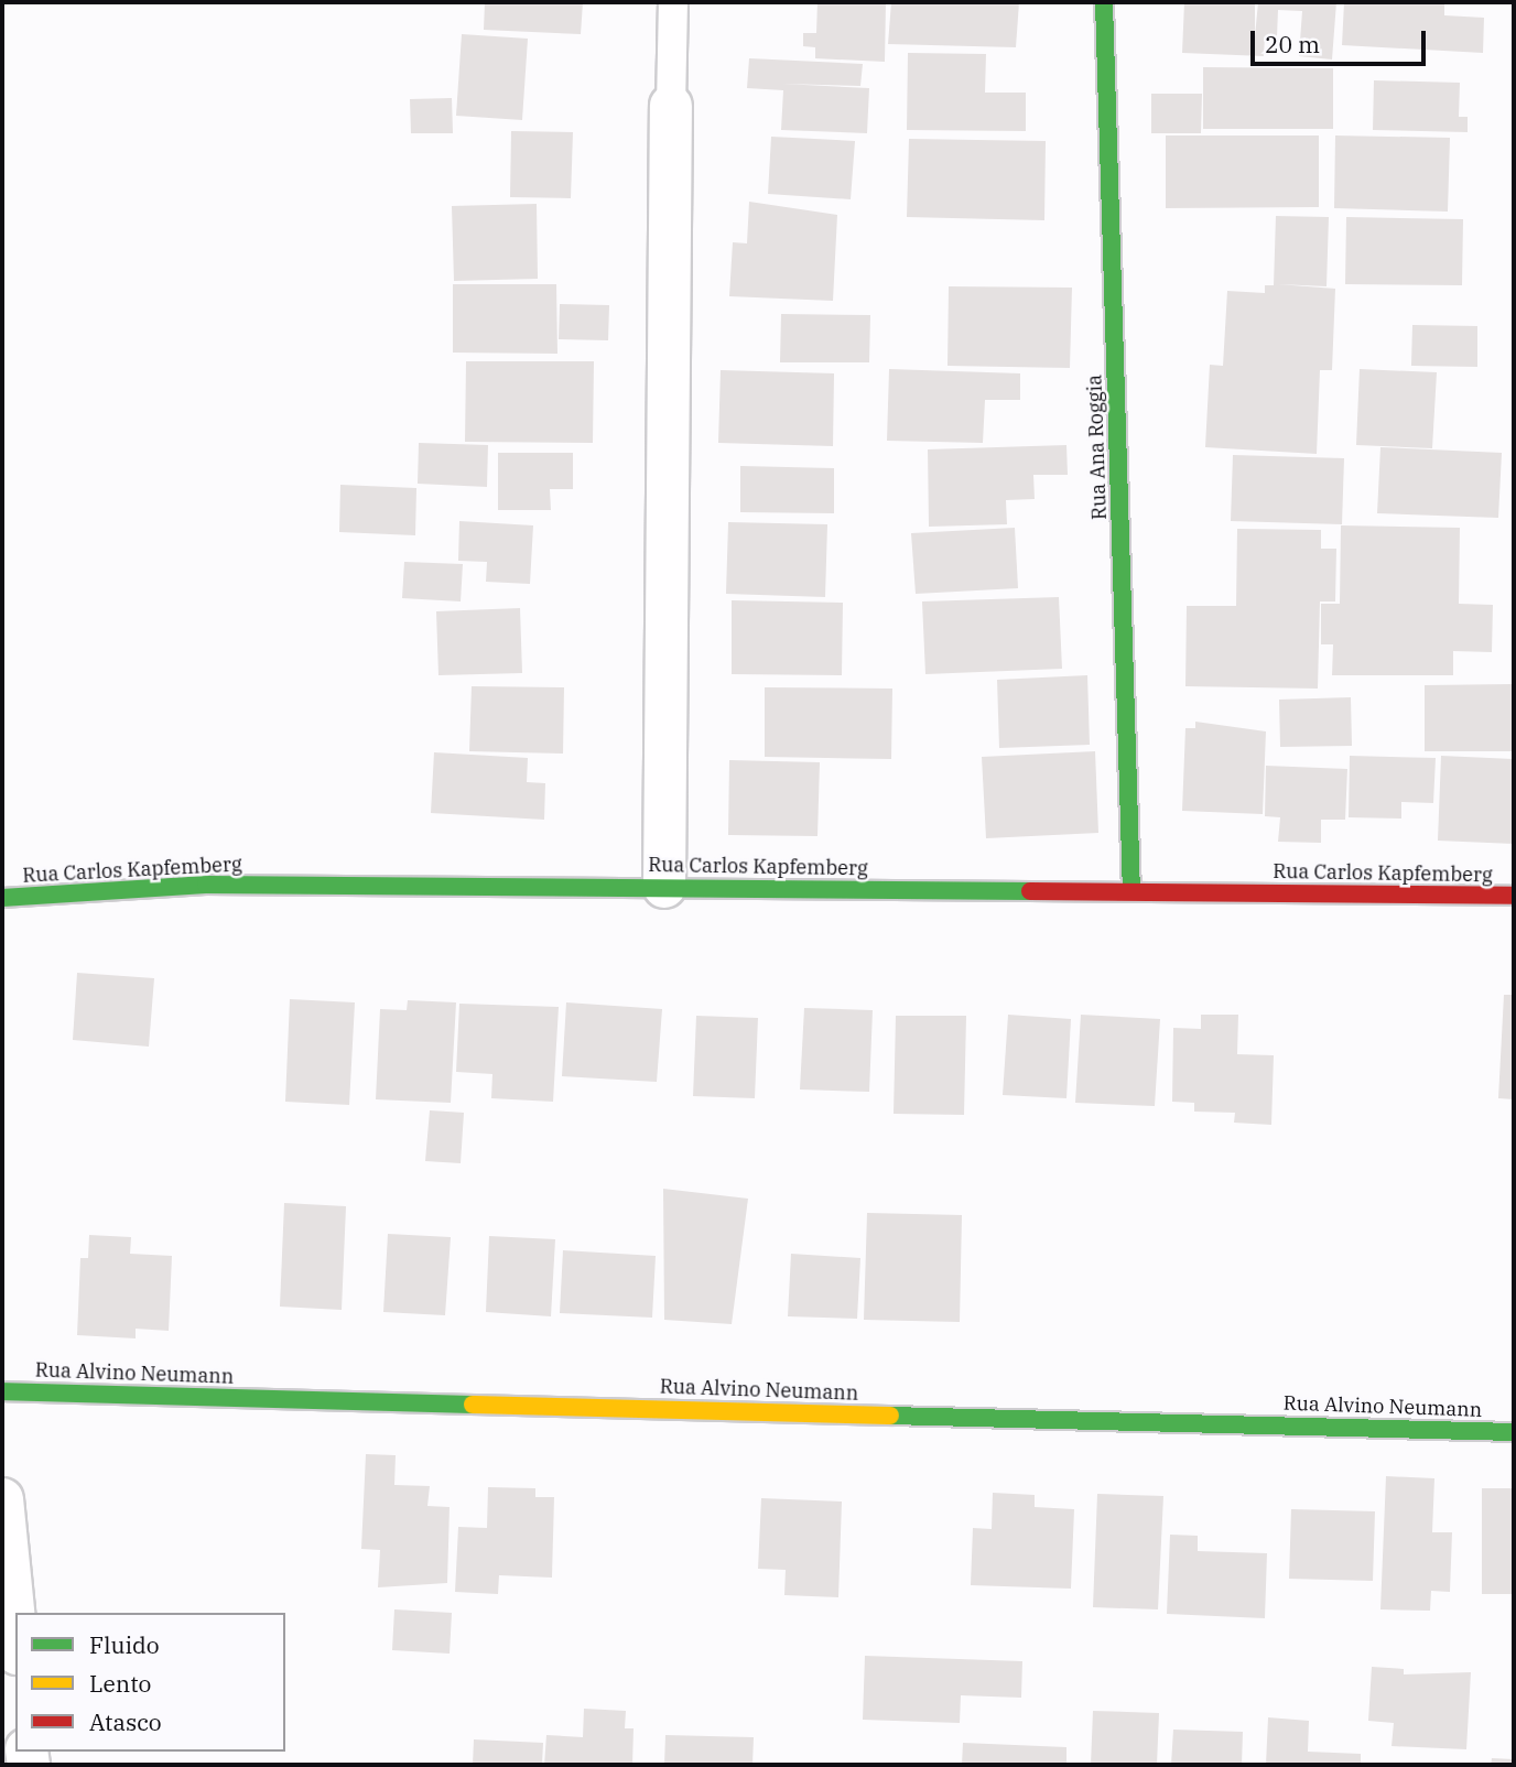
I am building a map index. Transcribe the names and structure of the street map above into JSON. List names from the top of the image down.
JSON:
{
  "streets": {
    "street": ["Rua Ana Roggia", "Rua Carlos Kapfemberg", "Rua Alvino Neumann"]
  },
  "crossings": [
    ["Rua Ana Roggia", "Rua Carlos Kapfemberg"]
  ],
  "legend": ["Fluido", "Lento", "Atasco"],
  "scale_bar": "20 m"
}
